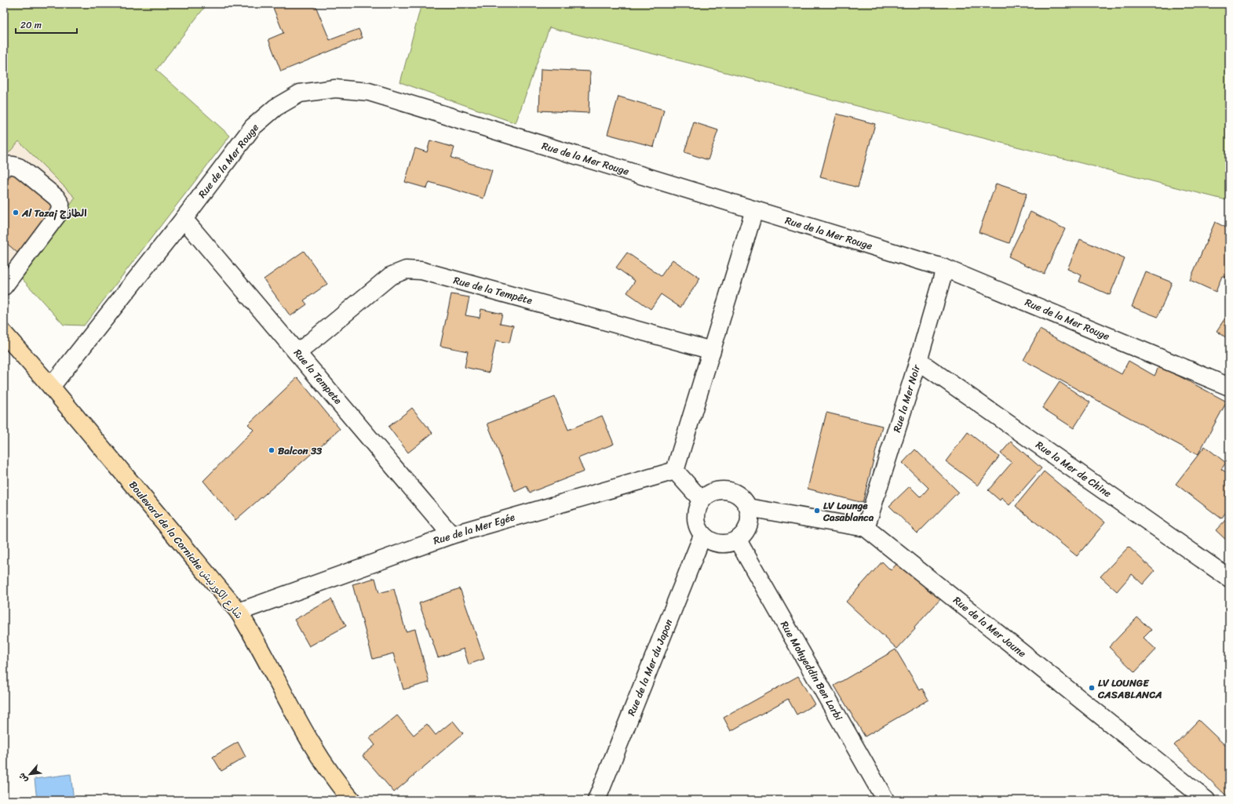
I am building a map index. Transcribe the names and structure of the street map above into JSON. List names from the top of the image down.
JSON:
{
  "streets": {
    "main road": ["Boulevard de la Corniche شارع الكورنيش"],
    "street": [
      "Rue de la Mer Rouge",
      "Rue de la Tempête",
      "Rue la Tempete",
      "Rue la Mer Noir",
      "Rue la Mer de Chine",
      "Rue de la Mer Egée",
      "Rue de la Mer Jaune",
      "Rue de la Mer du Japon",
      "Rue Mohyeddin Ben Larbi"
    ]
  },
  "crossings": [
    ["Rue de la Mer Rouge", "Rue la Tempete"],
    ["Rue de la Mer Rouge", "Rue la Mer Noir"],
    ["Rue de la Mer Rouge", "Boulevard de la Corniche شارع الكورنيش"],
    ["Rue de la Tempête", "Rue la Tempete"],
    ["Rue la Tempete", "Rue de la Mer Egée"],
    ["Rue la Mer Noir", "Rue la Mer de Chine"],
    ["Rue la Mer Noir", "Rue de la Mer Jaune"],
    ["Rue de la Mer Egée", "Boulevard de la Corniche شارع الكورنيش"],
    ["Rue de la Mer Jaune", "Rue de la Mer du Japon"],
    ["Rue de la Mer Jaune", "Rue Mohyeddin Ben Larbi"],
    ["Rue de la Mer du Japon", "Rue Mohyeddin Ben Larbi"]
  ],
  "places": [
    "Al Tazaj الطازج",
    "Balcon 33",
    "LV Lounge Casablanca",
    "LV LOUNGE CASABLANCA"
  ],
  "scale_bar": "20 m",
  "north": "bottom left"
}
